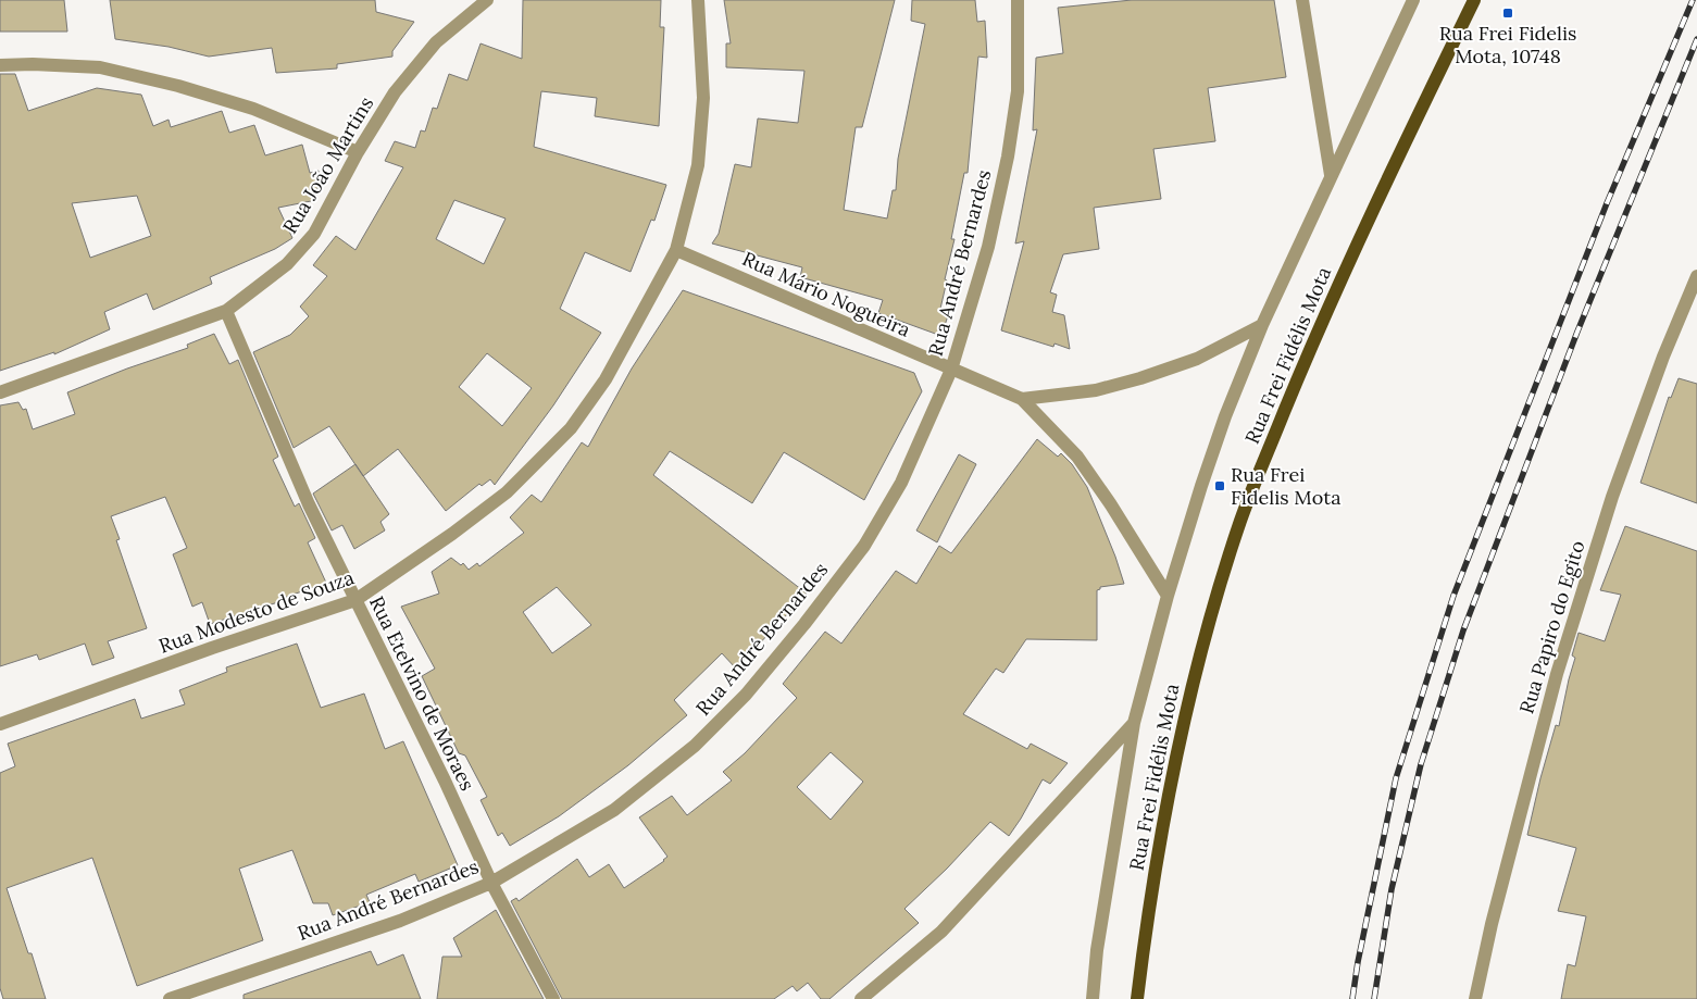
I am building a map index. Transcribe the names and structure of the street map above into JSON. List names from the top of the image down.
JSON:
{
  "streets": {
    "main road": ["Rua Frei Fidélis Mota"],
    "street": [
      "Rua João Martins",
      "Rua André Bernardes",
      "Rua Mário Nogueira",
      "Rua Modesto de Souza",
      "Rua Papiro do Egito",
      "Rua Etelvino de Moraes"
    ]
  },
  "crossings": [
    ["Rua João Martins", "Rua Etelvino de Moraes"],
    ["Rua André Bernardes", "Rua Mário Nogueira"],
    ["Rua André Bernardes", "Rua Etelvino de Moraes"],
    ["Rua Mário Nogueira", "Rua Frei Fidélis Mota"],
    ["Rua Mário Nogueira", "Rua Modesto de Souza"],
    ["Rua Modesto de Souza", "Rua Etelvino de Moraes"]
  ],
  "places": {
    "transit": ["Rua Frei Fidelis Mota, 10748", "Rua Frei Fidelis Mota"]
  }
}
